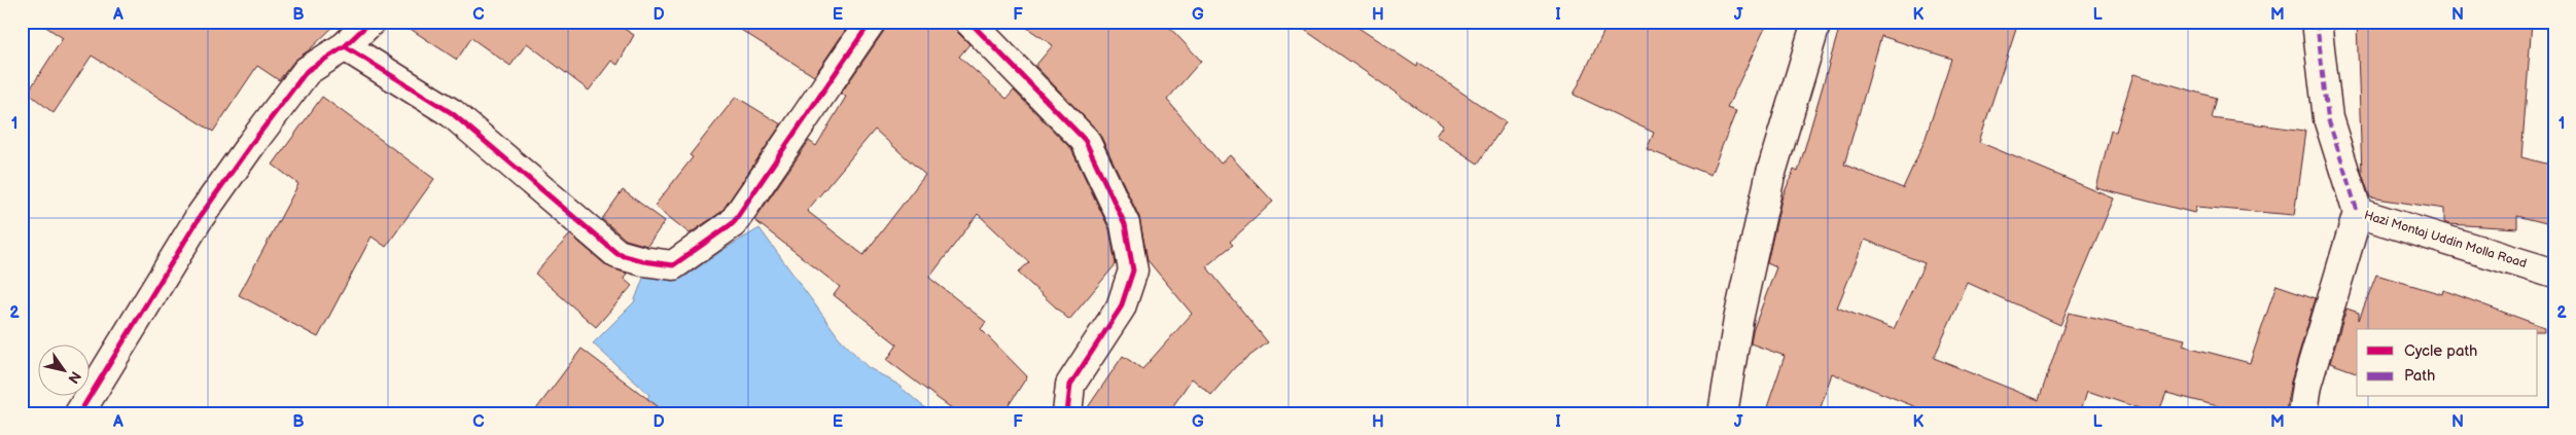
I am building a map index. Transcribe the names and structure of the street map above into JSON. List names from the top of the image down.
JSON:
{
  "streets": {
    "street": ["Hazi Montaj Uddin Molla Road"]
  },
  "legend": ["Cycle path", "Path"],
  "north": "bottom right",
  "grid": {
    "columns": [
      "A",
      "B",
      "C",
      "D",
      "E",
      "F",
      "G",
      "H",
      "I",
      "J",
      "K",
      "L",
      "M",
      "N"
    ],
    "rows": ["1", "2"]
  }
}
